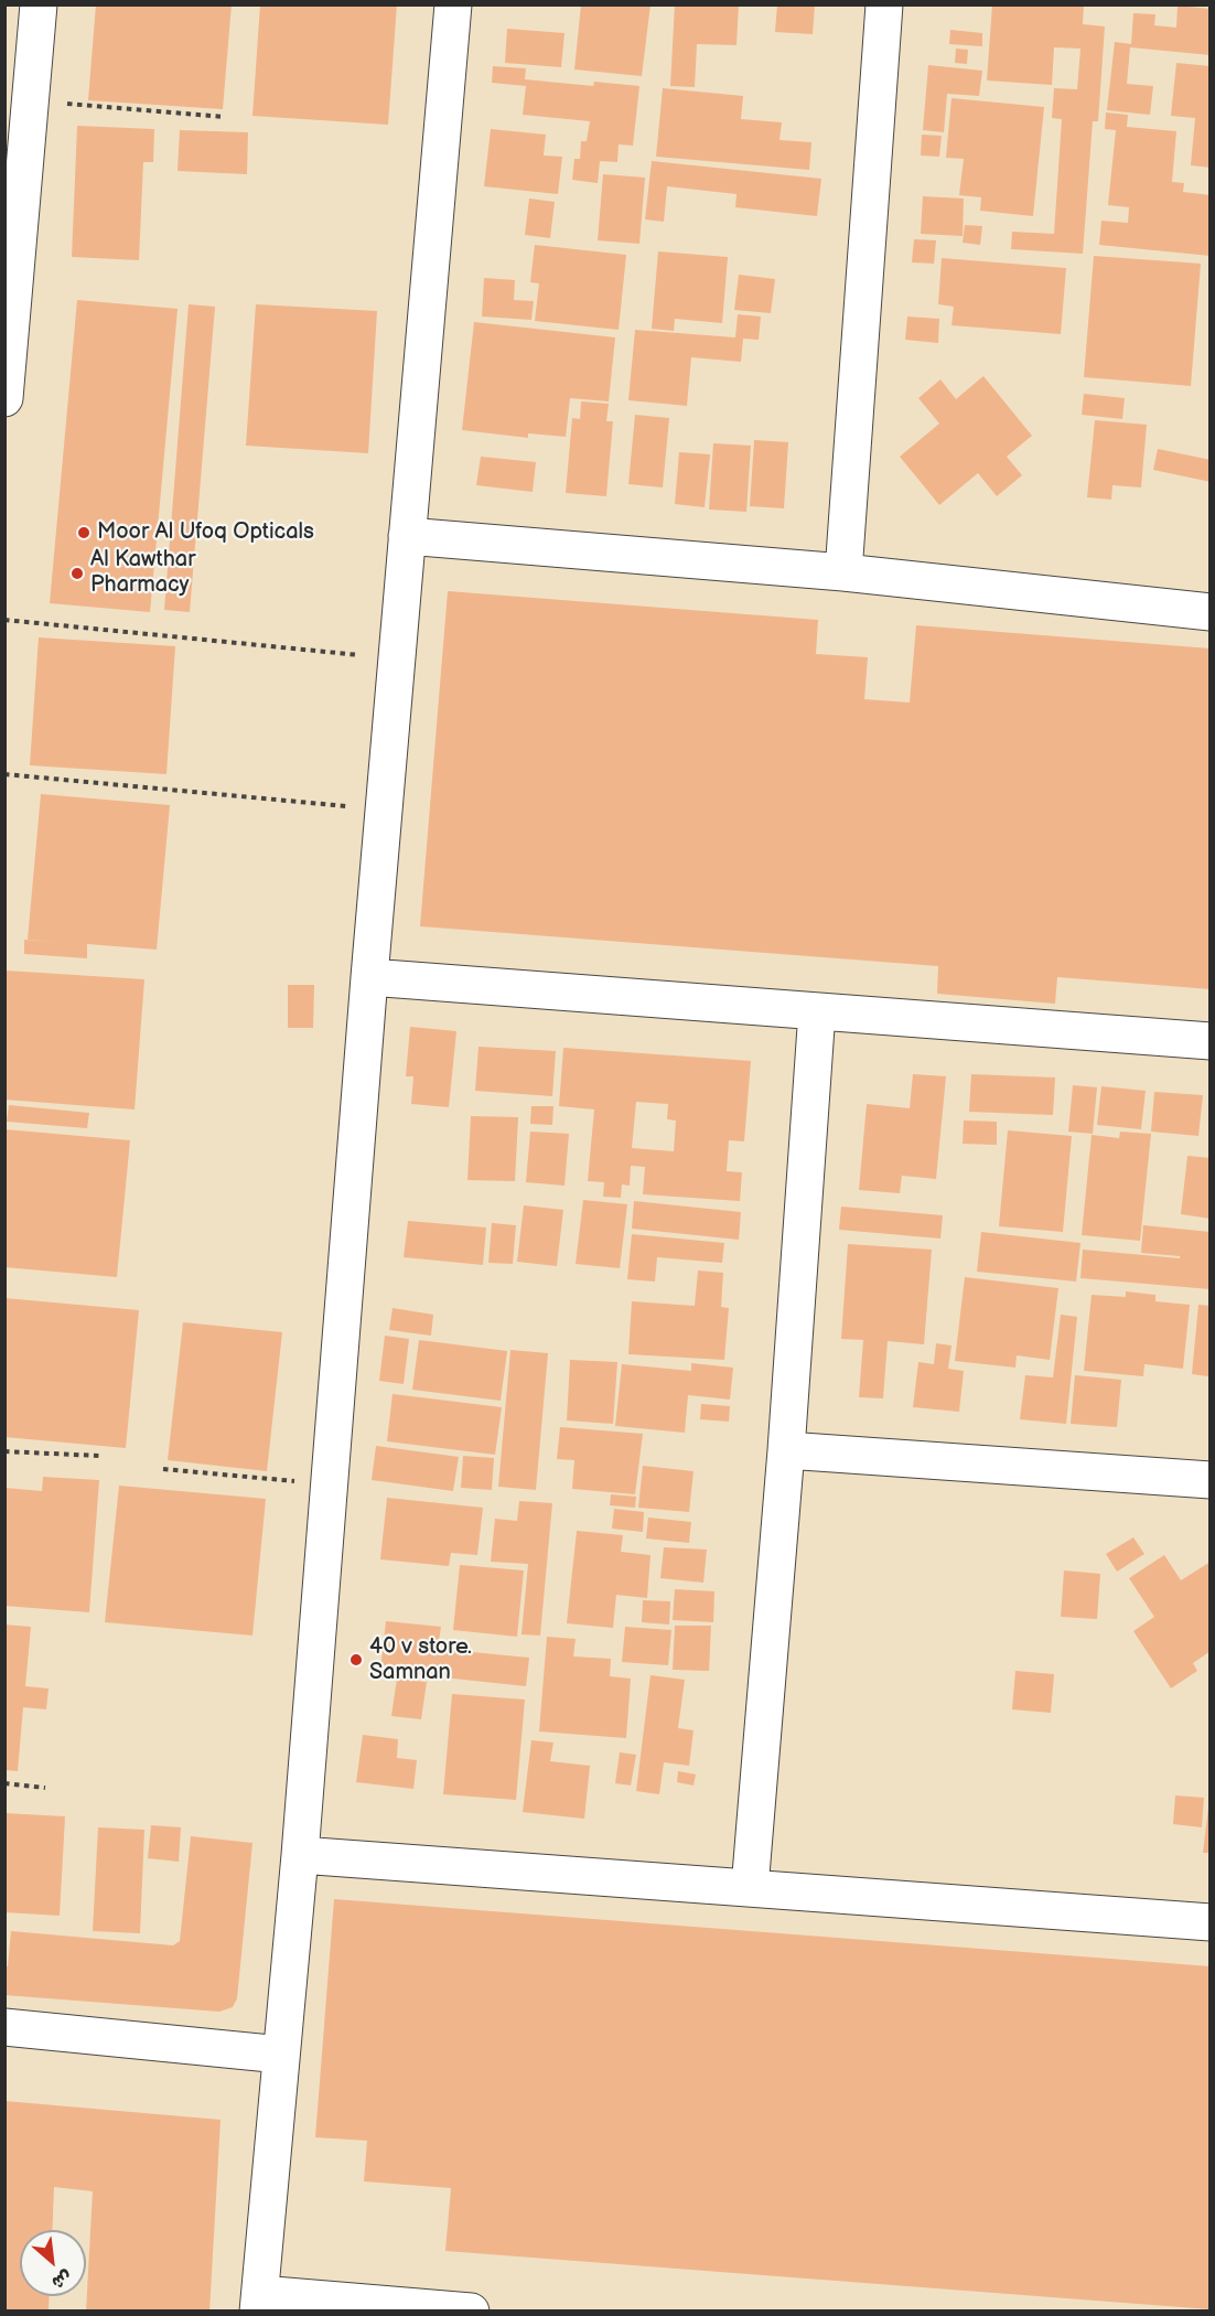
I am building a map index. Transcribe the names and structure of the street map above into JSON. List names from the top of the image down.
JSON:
{
  "places": ["Moor Al Ufoq Opticals", "Al Kawthar Pharmacy", "40 v store. Samnan"],
  "north": "bottom right"
}
